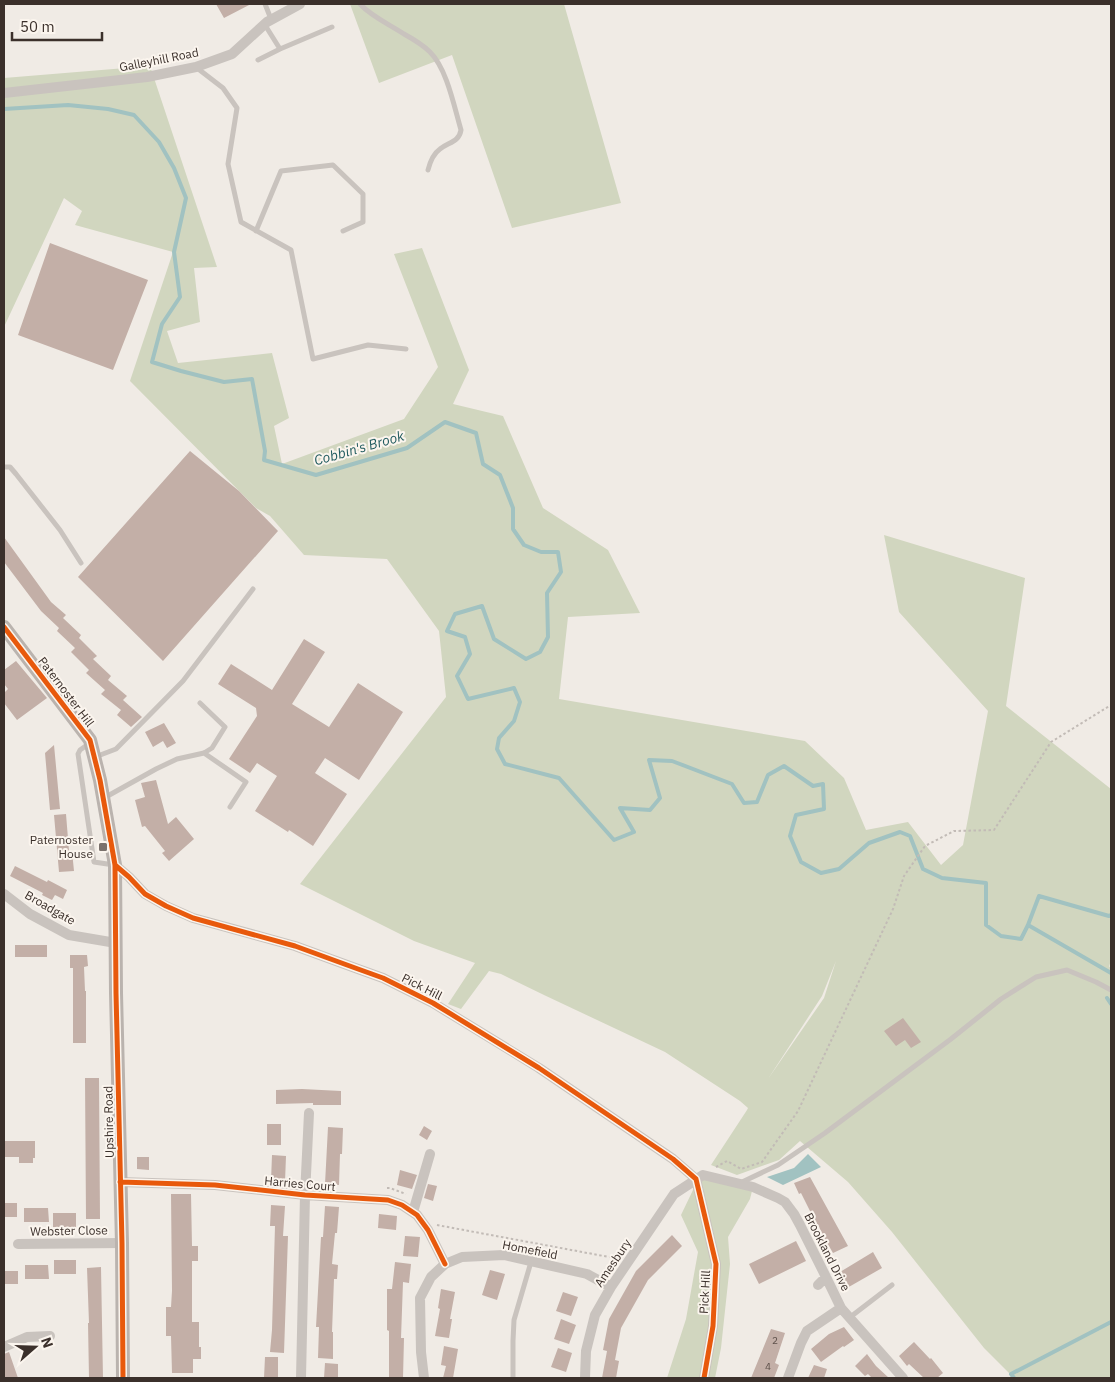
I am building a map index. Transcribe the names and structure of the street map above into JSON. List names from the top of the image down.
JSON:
{
  "streets": {
    "street": [
      "Galleyhill Road",
      "Paternoster Hill",
      "Broadgate",
      "Pick Hill",
      "Upshire Road",
      "Harries Court",
      "Webster Close",
      "Homefield",
      "Brookland Drive",
      "Amesbury"
    ]
  },
  "crossings": [
    ["Paternoster Hill", "Pick Hill"],
    ["Paternoster Hill", "Upshire Road"],
    ["Broadgate", "Upshire Road"],
    ["Pick Hill", "Upshire Road"],
    ["Pick Hill", "Brookland Drive"],
    ["Pick Hill", "Amesbury"],
    ["Upshire Road", "Harries Court"],
    ["Upshire Road", "Webster Close"],
    ["Harries Court", "Homefield"],
    ["Homefield", "Amesbury"],
    ["Brookland Drive", "Amesbury"]
  ],
  "water": ["Cobbin's Brook"],
  "places": {
    "transit": ["Paternoster House"]
  },
  "house_numbers": ["2", "4"],
  "scale_bar": "50 m",
  "north": "right"
}
